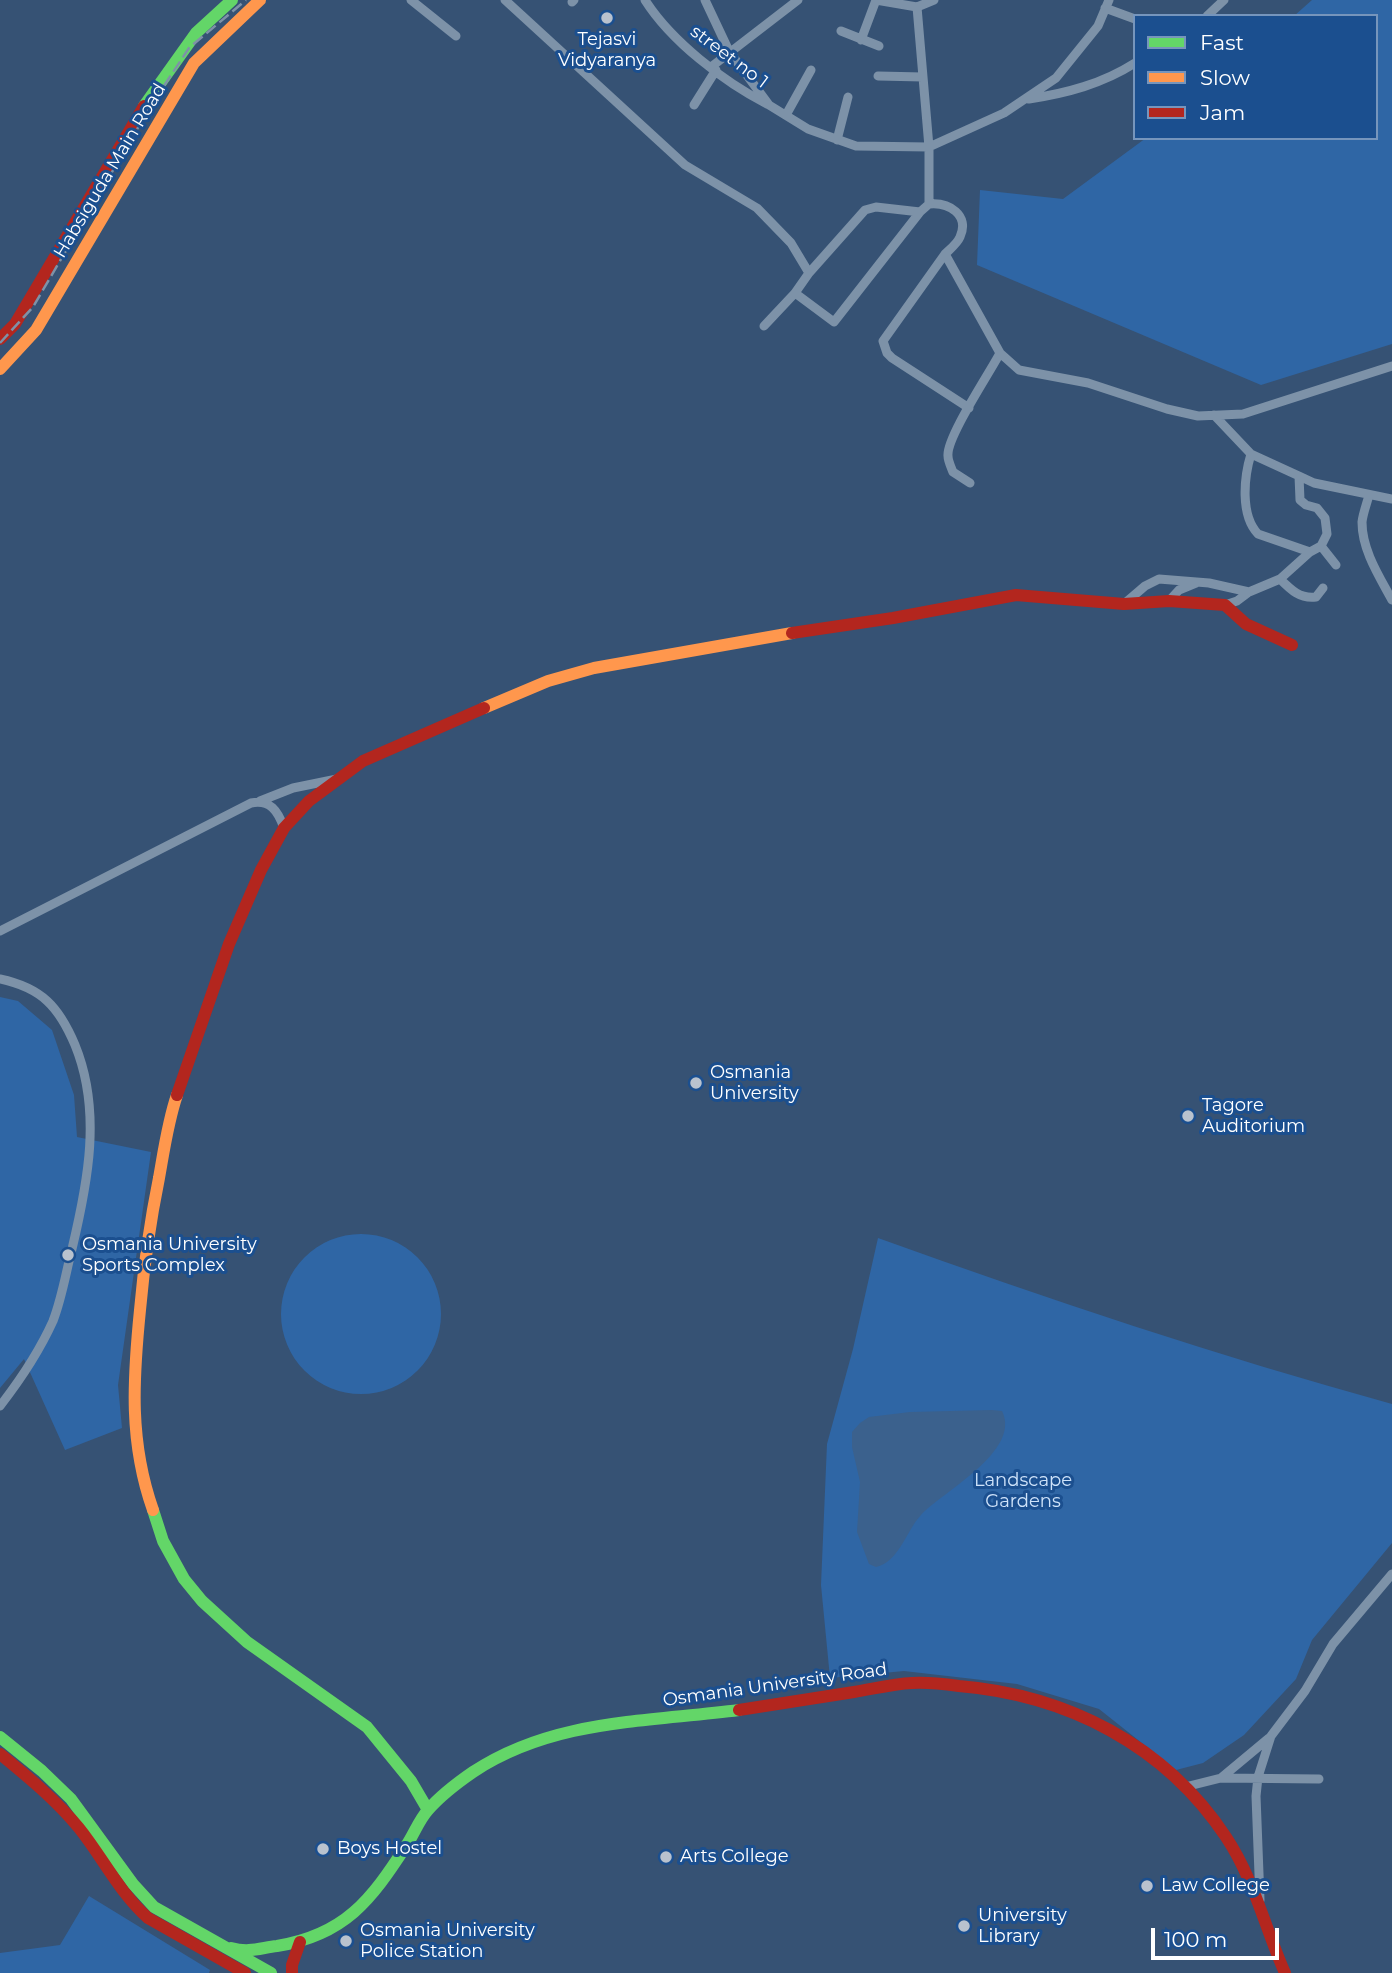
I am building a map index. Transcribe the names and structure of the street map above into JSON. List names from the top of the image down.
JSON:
{
  "streets": {
    "main road": ["Habsiguda Main Road", "Osmania University Road"],
    "street": ["street no 1"]
  },
  "parks": ["Landscape Gardens"],
  "places": [
    "Tejasvi Vidyaranya",
    "Osmania University",
    "Tagore Auditorium",
    "Osmania University Sports Complex",
    "Boys Hostel",
    "Arts College",
    "Law College",
    "University Library",
    "Osmania University Police Station"
  ],
  "legend": ["Fast", "Slow", "Jam"],
  "scale_bar": "100 m"
}
